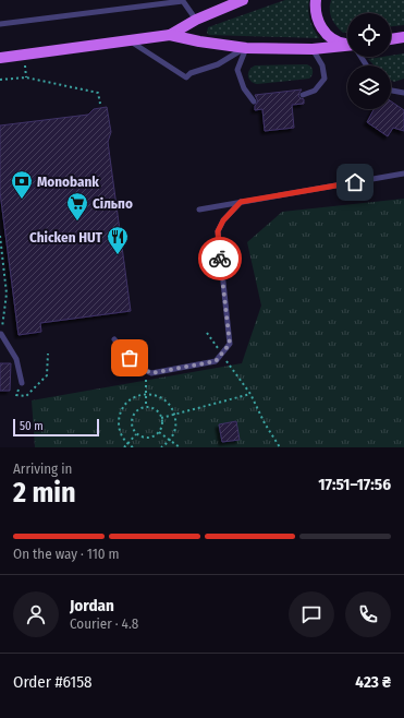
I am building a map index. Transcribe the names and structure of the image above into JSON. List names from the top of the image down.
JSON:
{
  "places": {
    "bank": ["Monobank"],
    "supermarket": ["Сільпо"],
    "restaurant": ["Chicken HUT"]
  },
  "scale_bar": "50 m",
  "page": {
    "scale": "50 m",
    "heading": ["2 min", "Arriving in", "17:51–17:56"],
    "panel": [
      "Jordan",
      "Courier · 4.8",
      "Order #6158",
      "423 ₴"
    ],
    "bar": "On the way · 110 m"
  }
}
